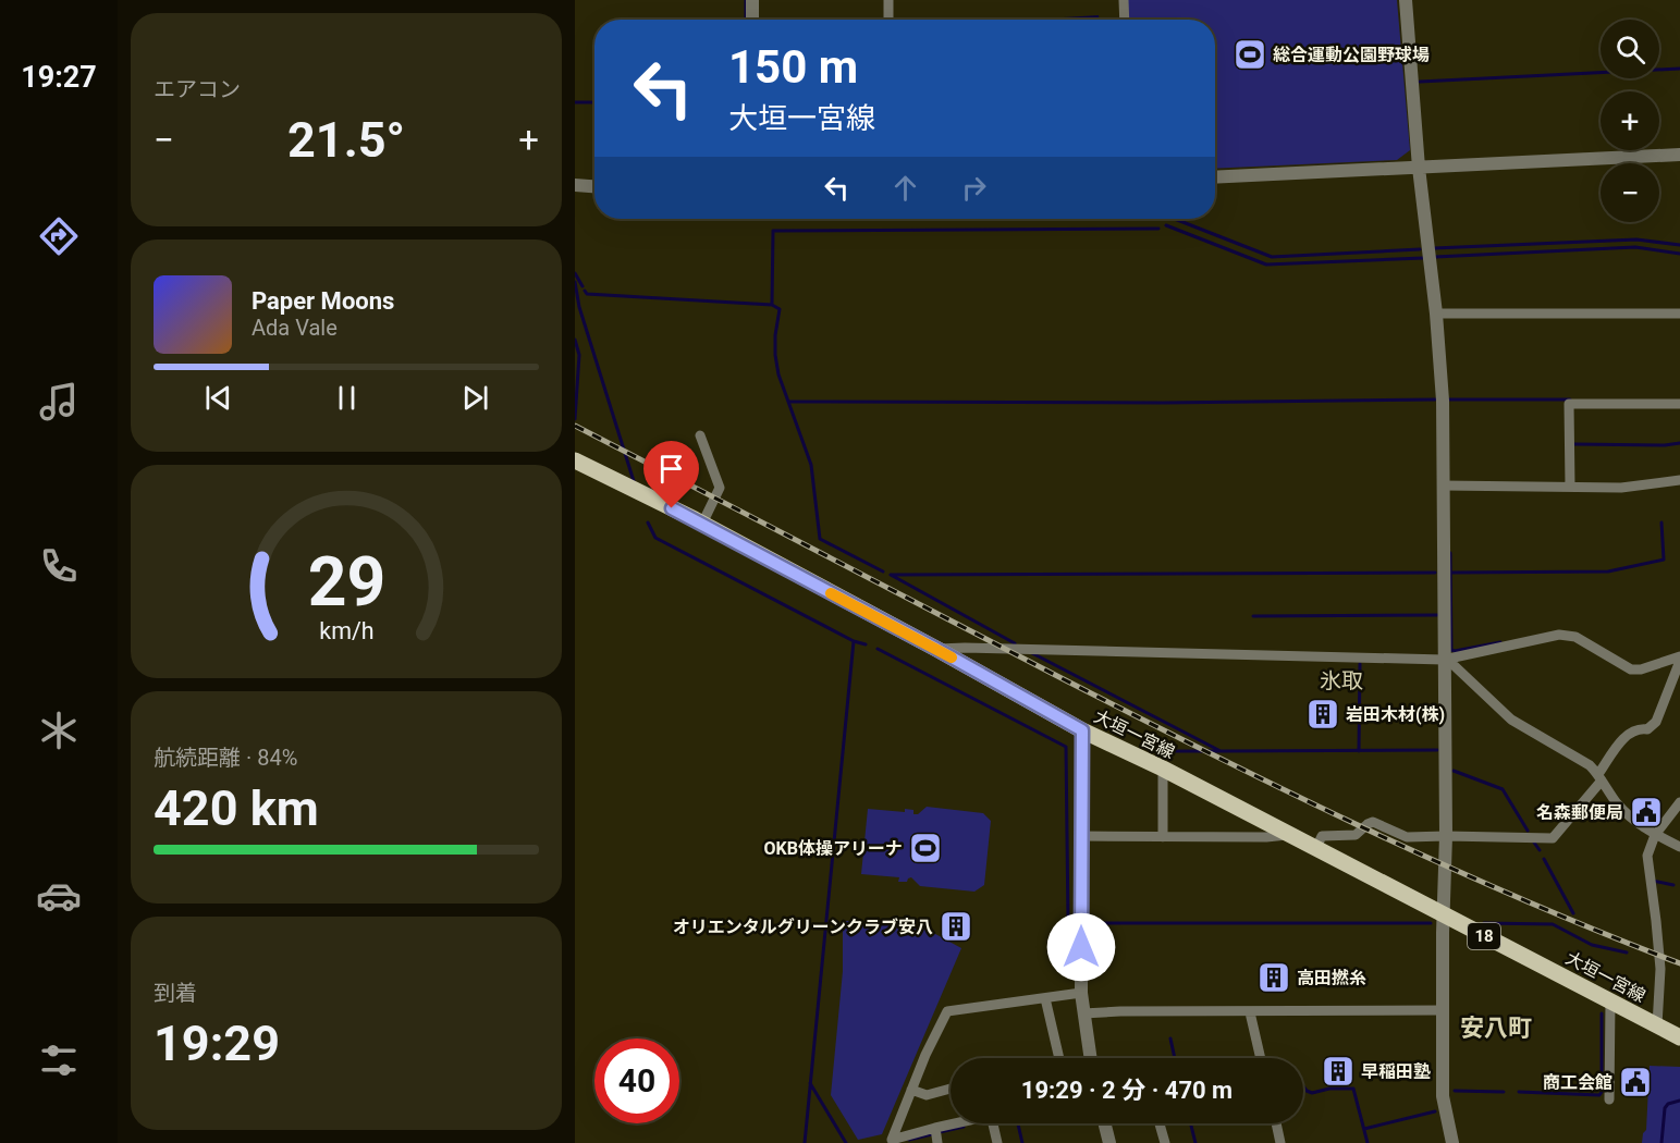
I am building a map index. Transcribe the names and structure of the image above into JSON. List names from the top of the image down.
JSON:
{
  "streets": {
    "main road": ["大垣一宮線", "18"]
  },
  "districts": ["氷取", "安八町"],
  "places": {
    "sports": ["総合運動公園野球場", "OKB体操アリーナ"],
    "building": [
      "岩田木材(株)",
      "オリエンタルグリーンクラブ安八",
      "高田撚糸",
      "早稲田塾"
    ],
    "public building": ["名森郵便局", "商工会館"]
  },
  "page": {
    "tabs": "19:27",
    "tile": [
      "エアコン",
      ["航続距離 · 84%", "420 km"],
      ["到着", "19:29"]
    ],
    "map_buttons": ["+", "−"],
    "turn": ["150 m", "大垣一宮線"],
    "heat": ["−", "21.5°", "+"],
    "song": ["Paper Moons", "Ada Vale"],
    "limit": "40",
    "trip": "19:29 · 2 分 · 470 m",
    "gauge": ["29", "km/h"]
  }
}
